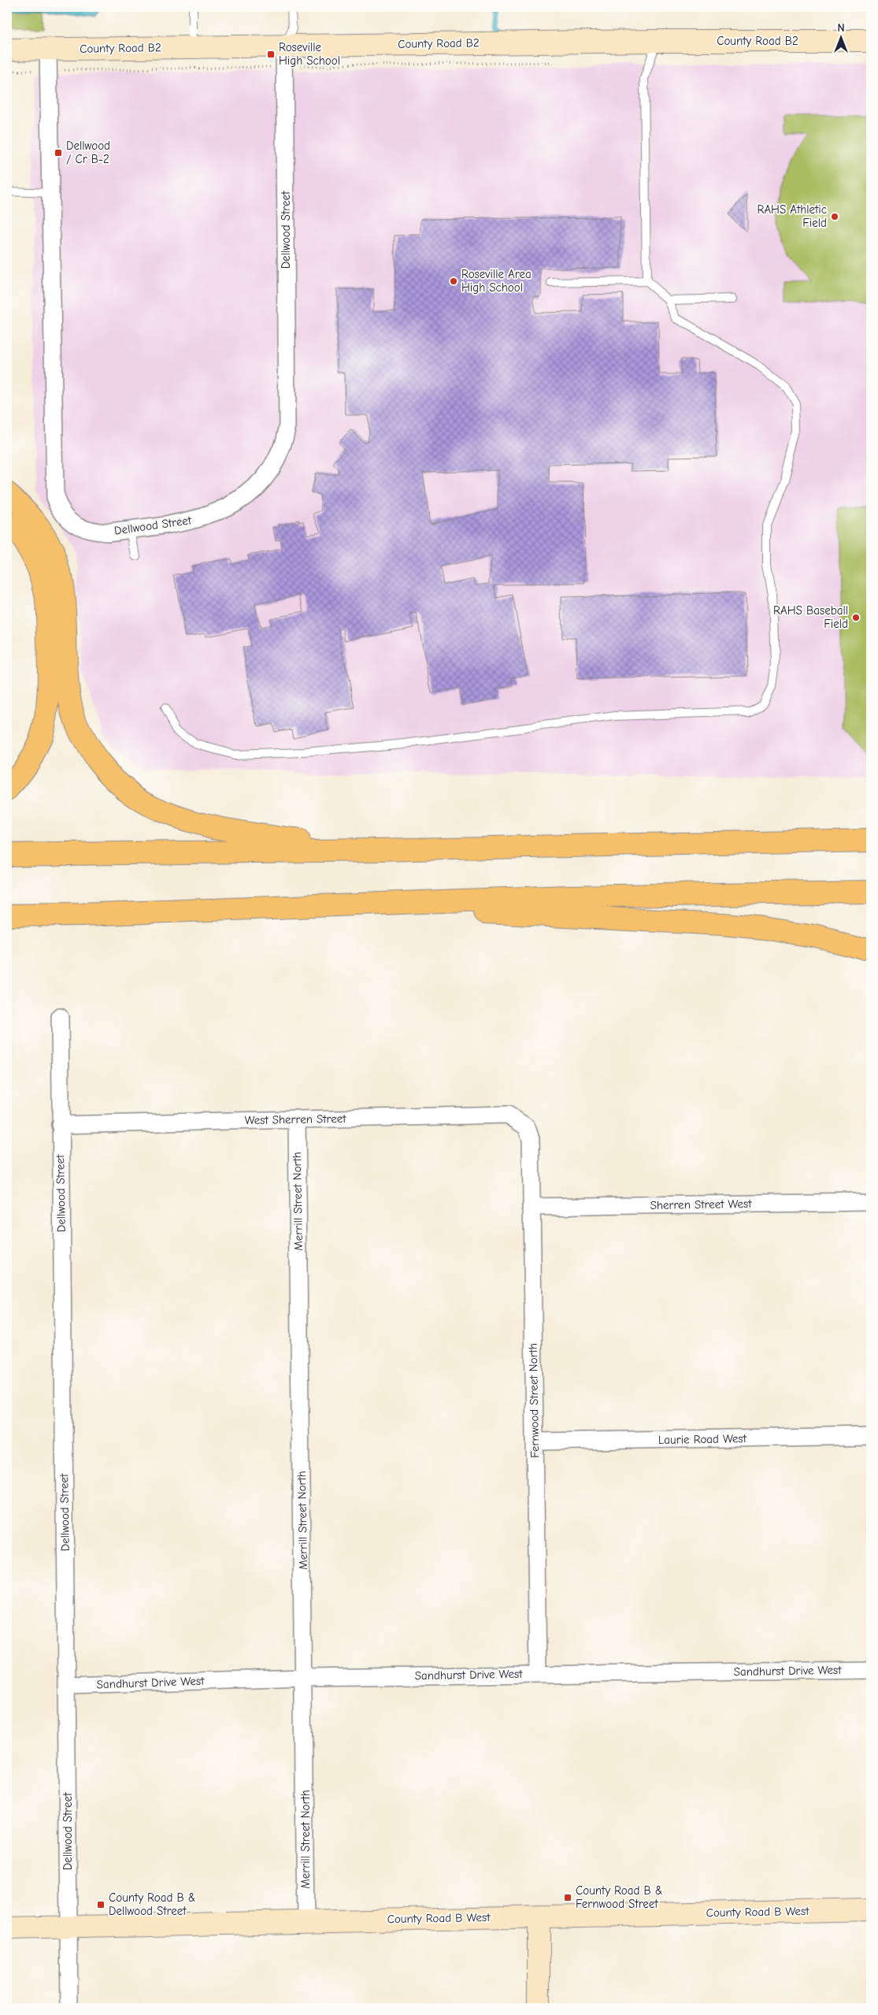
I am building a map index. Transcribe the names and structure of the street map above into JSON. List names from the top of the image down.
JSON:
{
  "streets": {
    "street": [
      "County Road B2",
      "Dellwood Street",
      "West Sherren Street",
      "Merrill Street North",
      "Sherren Street West",
      "Fernwood Street North",
      "Laurie Road West",
      "Sandhurst Drive West",
      "County Road B West"
    ]
  },
  "crossings": [
    ["County Road B2", "Dellwood Street"],
    ["Dellwood Street", "West Sherren Street"],
    ["Dellwood Street", "Sandhurst Drive West"],
    ["Dellwood Street", "County Road B West"],
    ["West Sherren Street", "Merrill Street North"],
    ["West Sherren Street", "Fernwood Street North"],
    ["Merrill Street North", "Sandhurst Drive West"],
    ["Merrill Street North", "County Road B West"],
    ["Sherren Street West", "Fernwood Street North"],
    ["Fernwood Street North", "Laurie Road West"],
    ["Fernwood Street North", "Sandhurst Drive West"]
  ],
  "places": {
    "transit": [
      "Roseville High School",
      "Dellwood / Cr B-2",
      "County Road B & Fernwood Street",
      "County Road B & Dellwood Street"
    ],
    "other": ["RAHS Athletic Field", "Roseville Area High School", "RAHS Baseball Field"]
  },
  "north": "top"
}
